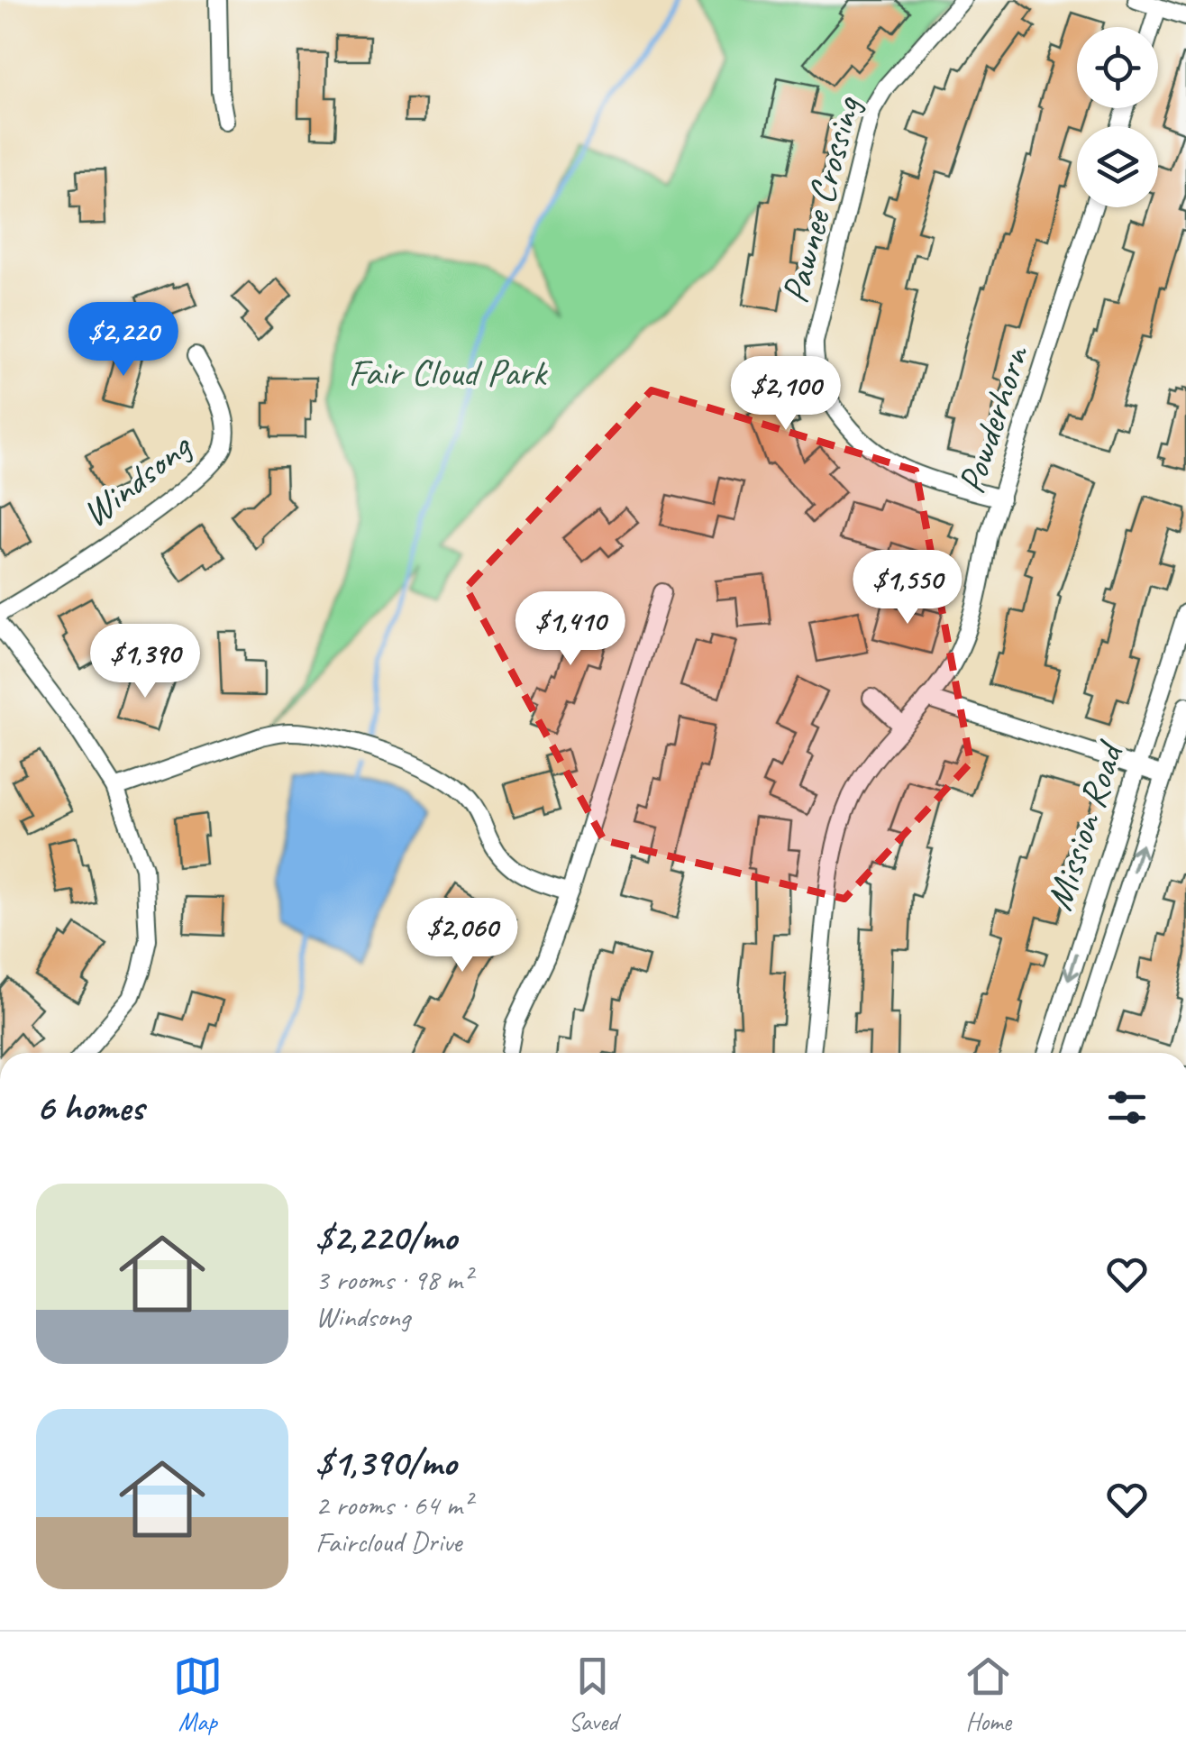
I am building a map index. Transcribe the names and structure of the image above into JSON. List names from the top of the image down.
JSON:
{
  "streets": {
    "street": [
      "Pawnee Crossing",
      "Powderhorn",
      "Windsong",
      "Mission Road"
    ]
  },
  "crossings": [
    ["Pawnee Crossing", "Powderhorn"]
  ],
  "parks": ["Fair Cloud Park"],
  "page": {
    "price": [
      "$2,220",
      "$2,100",
      "$1,550",
      "$1,410",
      "$1,390",
      "$2,060"
    ],
    "heading": "6 homes",
    "list": [
      {
        "name": "$2,220/mo",
        "note": "3 rooms · 98 m² · Windsong"
      },
      {
        "name": "$1,390/mo",
        "note": "2 rooms · 64 m² · Faircloud Drive"
      }
    ],
    "tabs": ["Map", "Saved", "Home"]
  }
}
